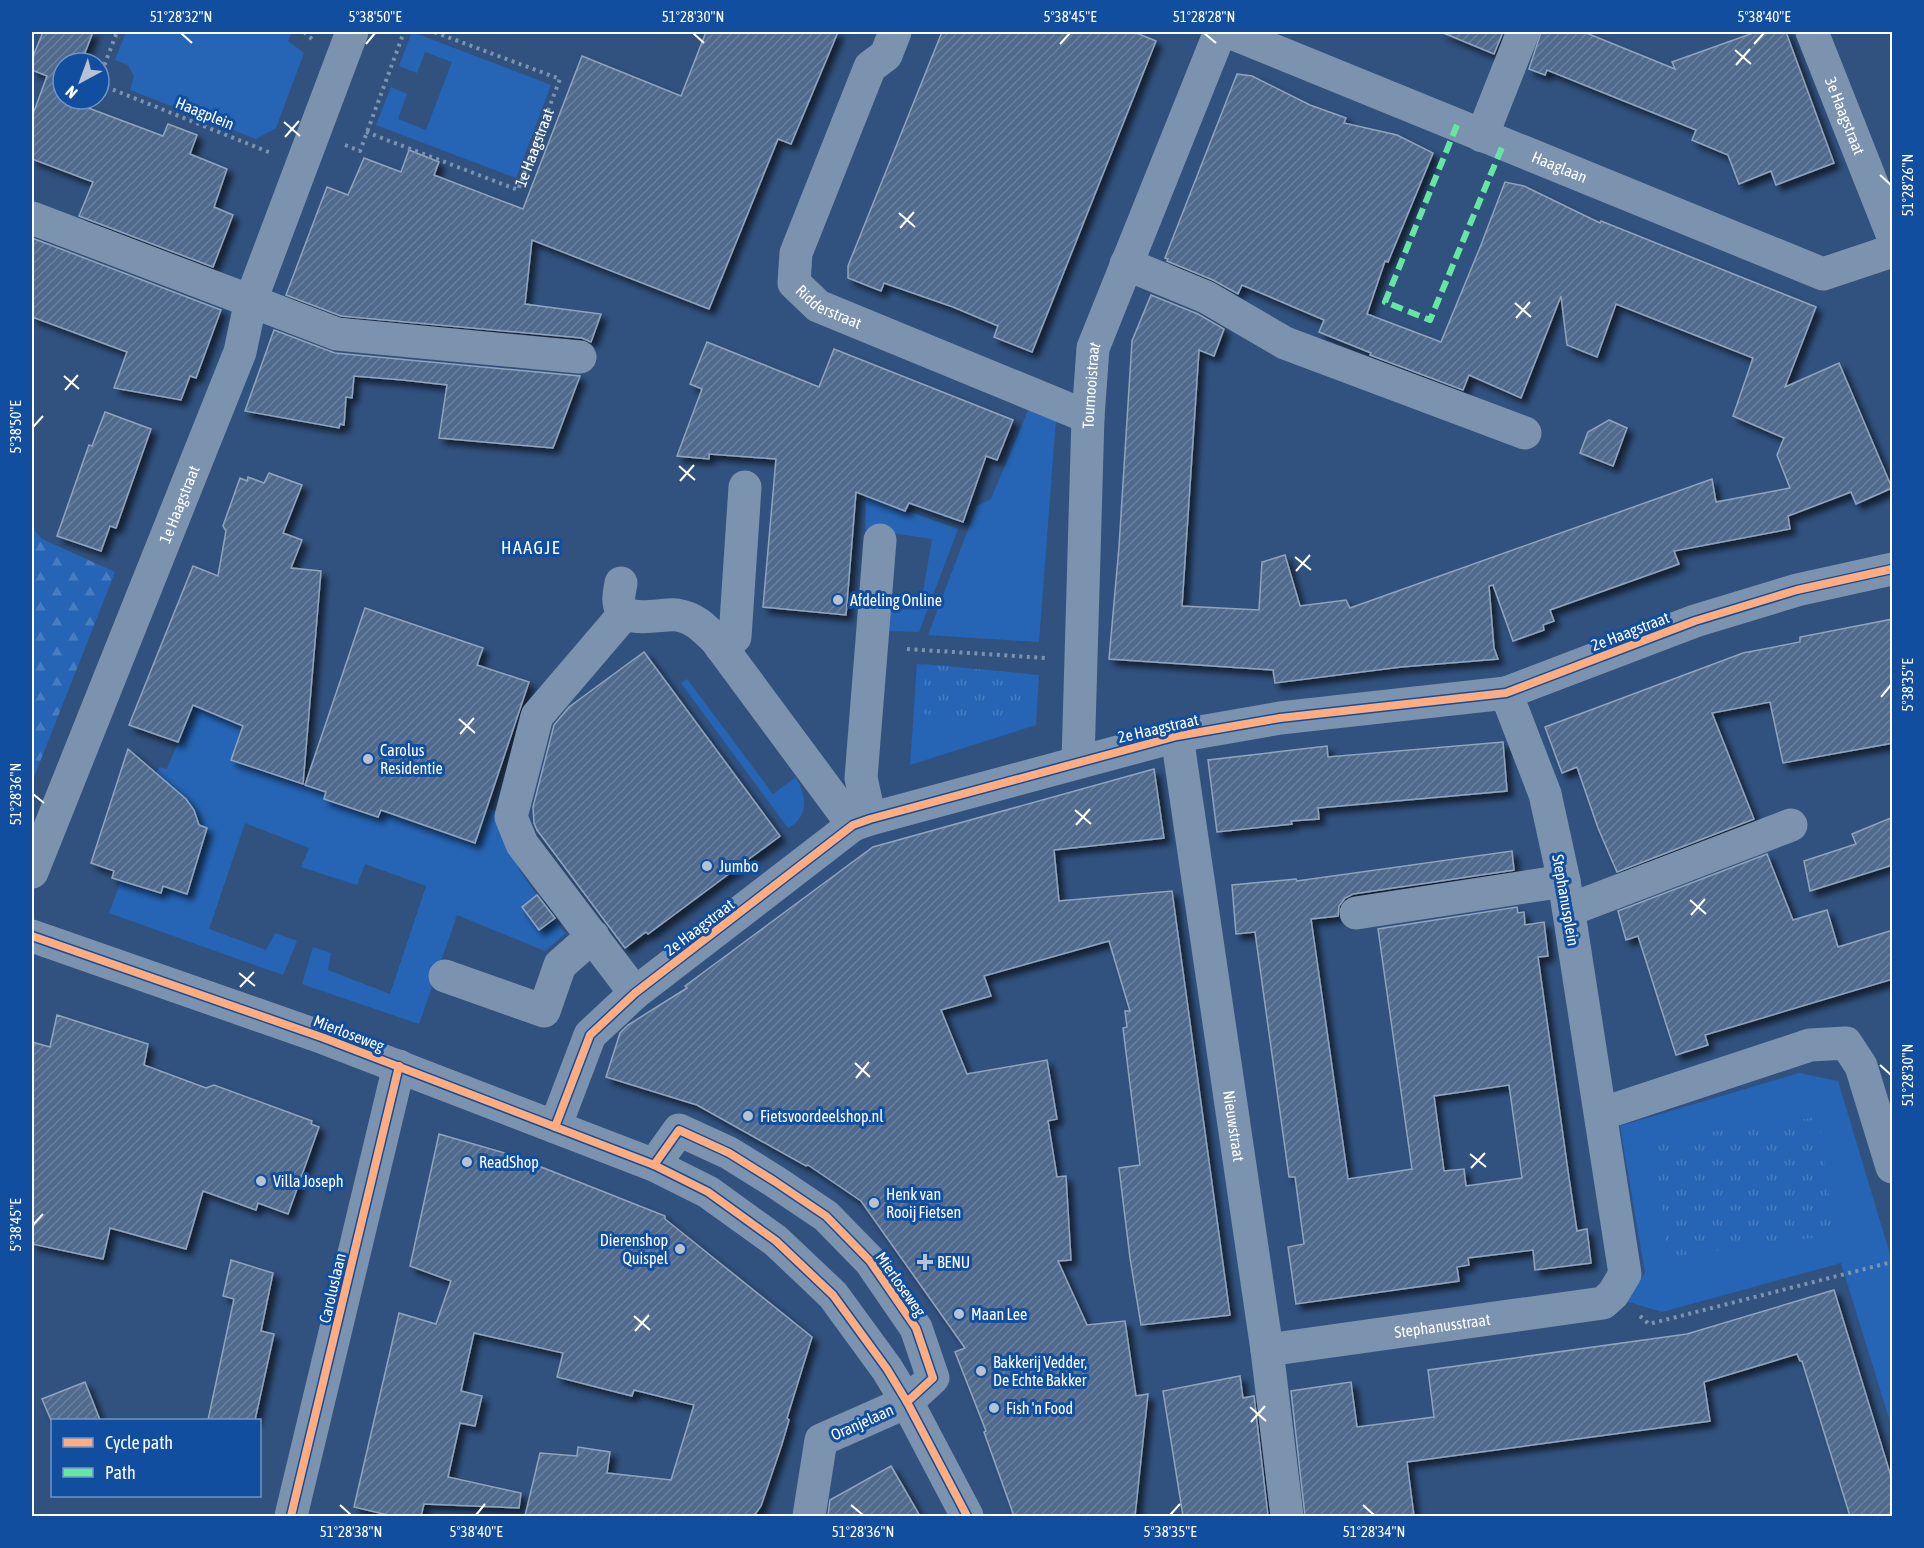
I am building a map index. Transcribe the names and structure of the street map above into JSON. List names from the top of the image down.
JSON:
{
  "streets": {
    "street": [
      "3e Haagstraat",
      "1e Haagstraat",
      "Haaglaan",
      "Ridderstraat",
      "Tournooistraat",
      "2e Haagstraat",
      "Stephanusplein",
      "Mierloseweg",
      "Nieuwstraat",
      "Caroluslaan",
      "Stephanusstraat",
      "Oranjelaan"
    ],
    "path": ["Haagplein"]
  },
  "crossings": [
    ["Haagplein", "1e Haagstraat"],
    ["Ridderstraat", "Tournooistraat"],
    ["Tournooistraat", "2e Haagstraat"],
    ["2e Haagstraat", "Stephanusplein"],
    ["2e Haagstraat", "Mierloseweg"],
    ["2e Haagstraat", "Nieuwstraat"],
    ["Stephanusplein", "Stephanusstraat"],
    ["Mierloseweg", "Caroluslaan"],
    ["Mierloseweg", "Oranjelaan"],
    ["Nieuwstraat", "Stephanusstraat"]
  ],
  "districts": ["HAAGJE"],
  "places": {
    "other": [
      "Afdeling Online",
      "Carolus Residentie",
      "Jumbo",
      "Fietsvoordeelshop.nl",
      "ReadShop",
      "Villa Joseph",
      "Henk van Rooij Fietsen",
      "Dierenshop Quispel",
      "Maan Lee",
      "Bakkerij Vedder, De Echte Bakker",
      "Fish 'n Food"
    ],
    "health": ["BENU"]
  },
  "legend": ["Cycle path", "Path"],
  "north": "bottom left",
  "coordinates": [
    "51°28'32\"N",
    "5°38'50\"E",
    "51°28'30\"N",
    "5°38'45\"E",
    "51°28'28\"N",
    "5°38'40\"E",
    "51°28'26\"N",
    "5°38'35\"E",
    "51°28'36\"N",
    "51°28'38\"N",
    "51°28'34\"N"
  ]
}
